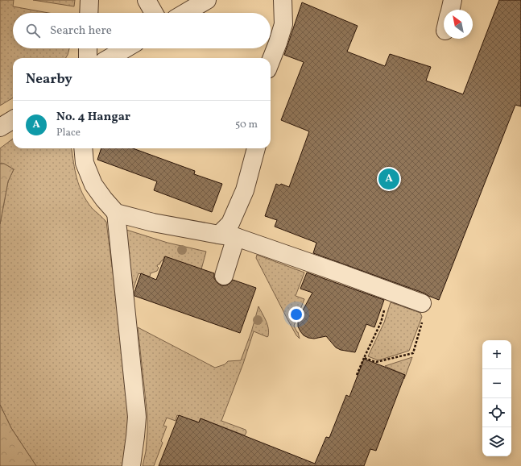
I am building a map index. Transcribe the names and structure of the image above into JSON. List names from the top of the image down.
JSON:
{
  "north": "top left",
  "page": {
    "search": "Search here",
    "heading": "Nearby",
    "list": [
      {
        "mark": "A",
        "name": "No. 4 Hangar",
        "note": "Place",
        "value": "50 m"
      }
    ],
    "pins": "A",
    "map_buttons": ["+", "−"]
  }
}
